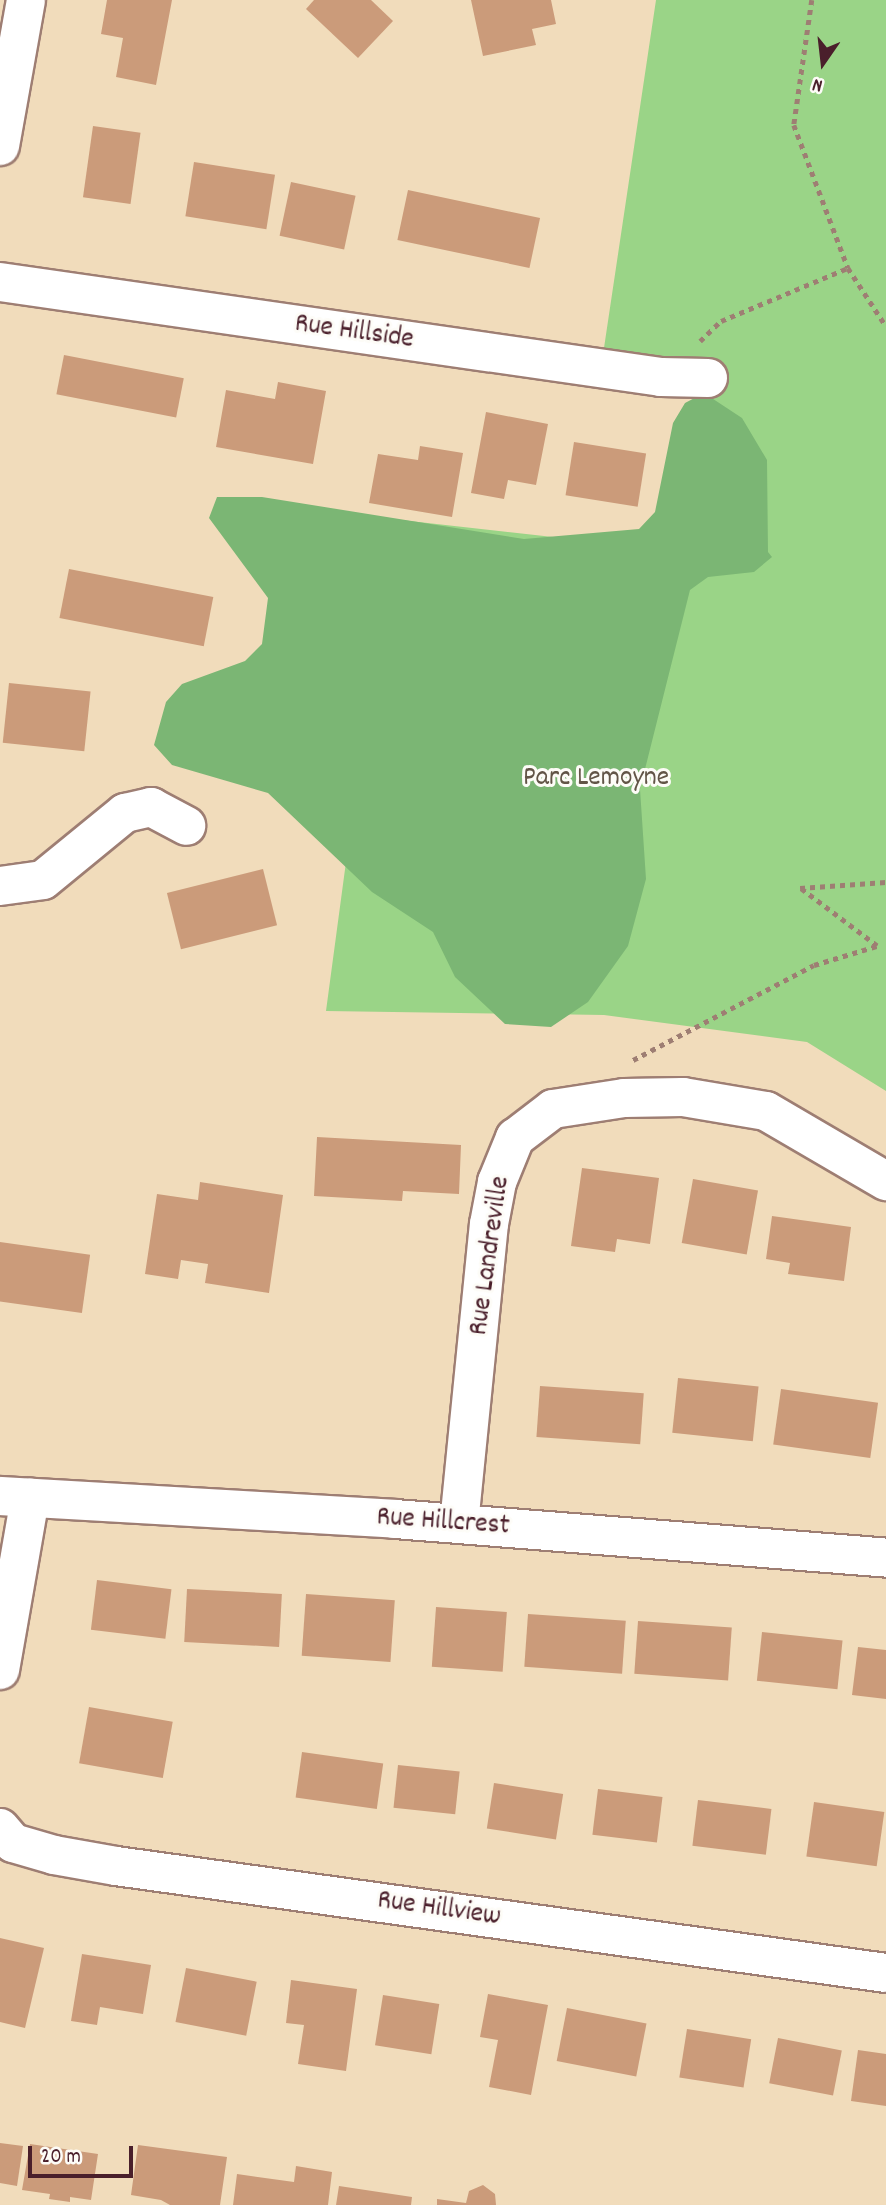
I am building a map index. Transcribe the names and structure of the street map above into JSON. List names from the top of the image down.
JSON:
{
  "streets": {
    "street": [
      "Rue Hillside",
      "Rue Landreville",
      "Rue Hillcrest",
      "Rue Hillview"
    ]
  },
  "crossings": [
    ["Rue Landreville", "Rue Hillcrest"]
  ],
  "parks": ["Parc Lemoyne"],
  "scale_bar": "20 m",
  "north": "bottom"
}
